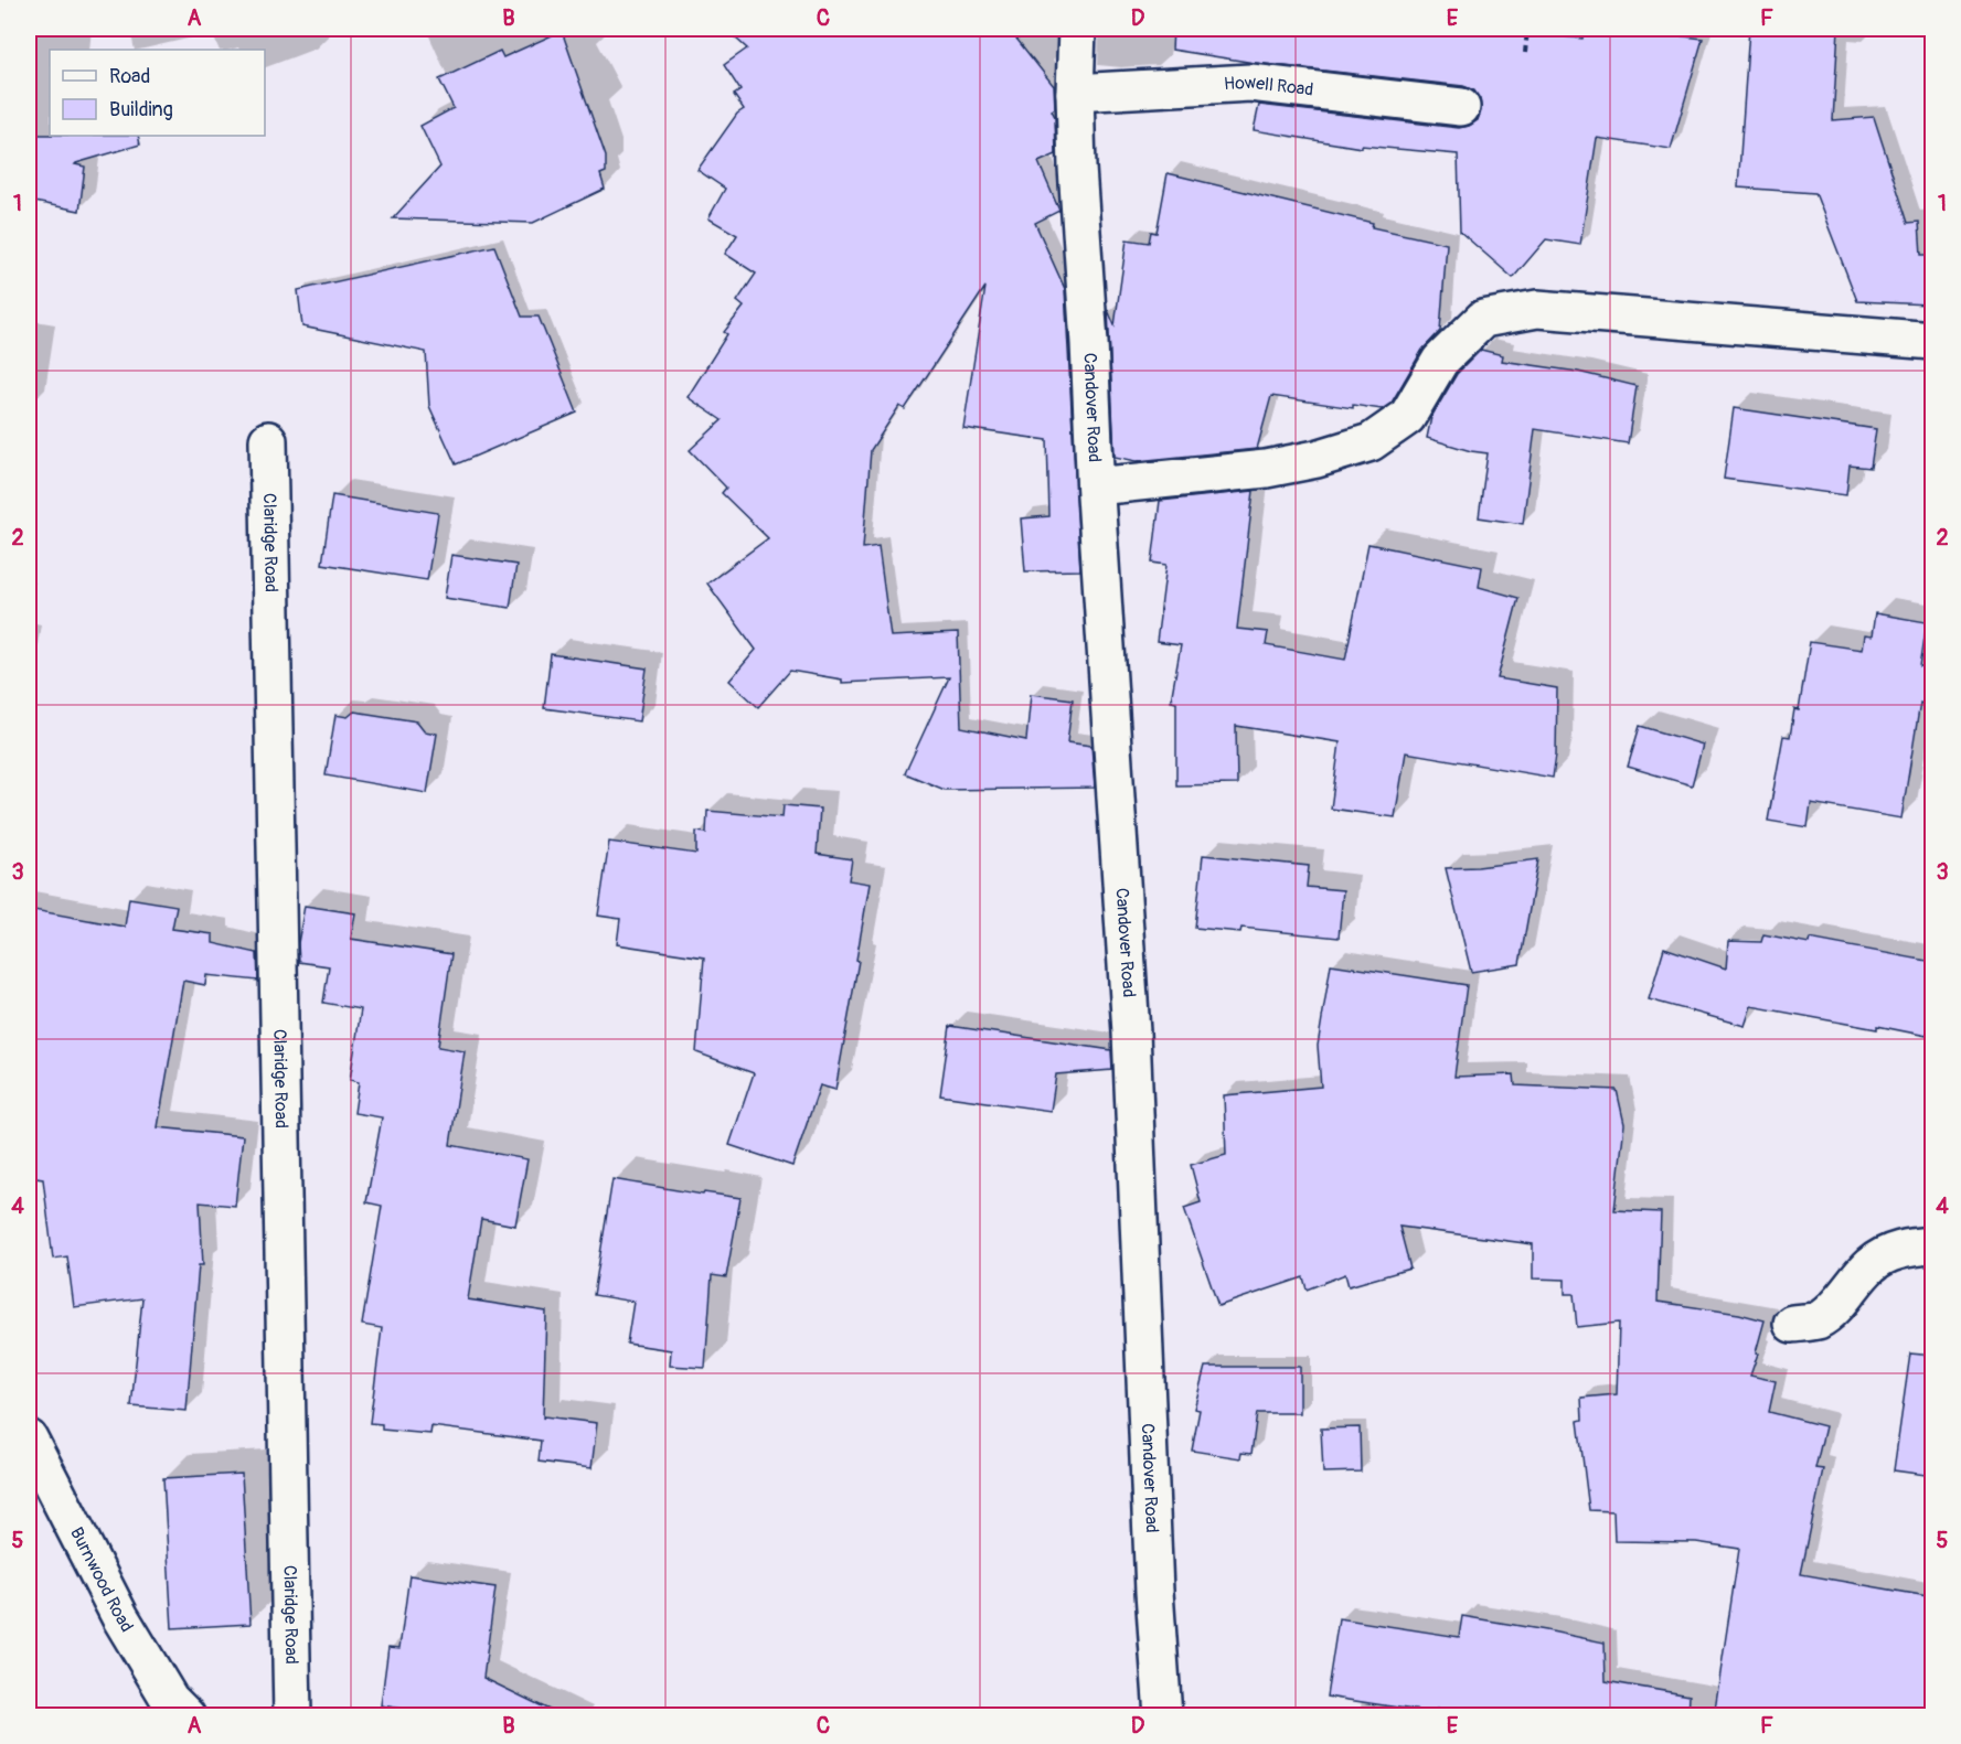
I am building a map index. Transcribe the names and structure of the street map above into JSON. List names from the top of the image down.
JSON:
{
  "streets": {
    "street": [
      "Howell Road",
      "Candover Road",
      "Claridge Road",
      "Burnwood Road"
    ]
  },
  "crossings": [
    ["Howell Road", "Candover Road"]
  ],
  "legend": ["Road", "Building"],
  "grid": {
    "columns": [
      "A",
      "B",
      "C",
      "D",
      "E",
      "F"
    ],
    "rows": [
      "1",
      "2",
      "3",
      "4",
      "5"
    ]
  }
}
